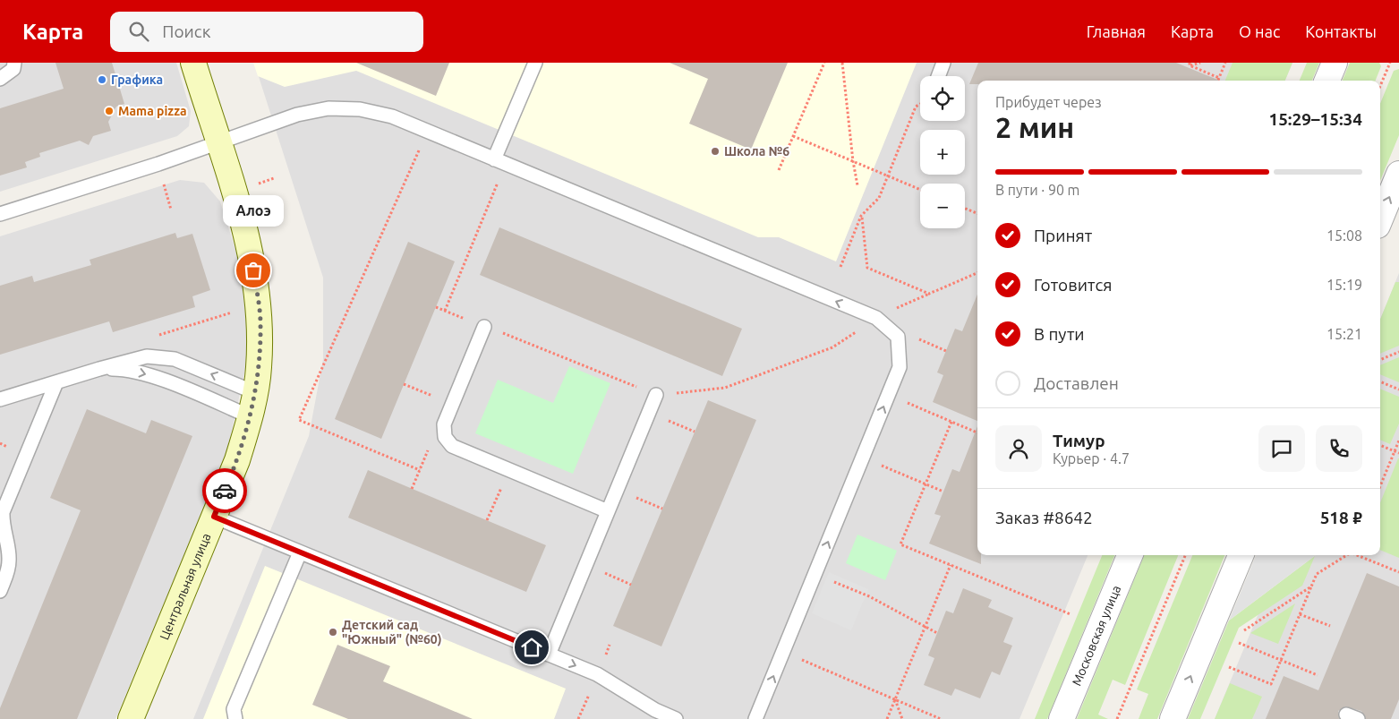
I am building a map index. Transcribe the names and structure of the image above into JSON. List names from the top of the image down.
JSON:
{
  "streets": {
    "street": ["Центральная улица", "Московская улица"]
  },
  "places": [
    "Графика",
    "Mama pizza",
    "Школа №6",
    "Алоэ",
    "Детский сад \"Южный\" (№60)"
  ],
  "page": {
    "header": "Карта",
    "search": "Поиск",
    "nav": [
      "Главная",
      "Карта",
      "О нас",
      "Контакты"
    ],
    "map_buttons": ["+", "−"],
    "heading": ["2 мин", "Прибудет через", "15:29–15:34"],
    "panel": [
      "Тимур",
      "Курьер · 4.7",
      "Заказ #8642",
      "518 ₽"
    ],
    "bar": "В пути · 90 m",
    "bubble": "Алоэ",
    "list": [
      ["Принят", "15:08"],
      ["Готовится", "15:19"],
      ["В пути", "15:21"],
      "Доставлен"
    ]
  }
}
